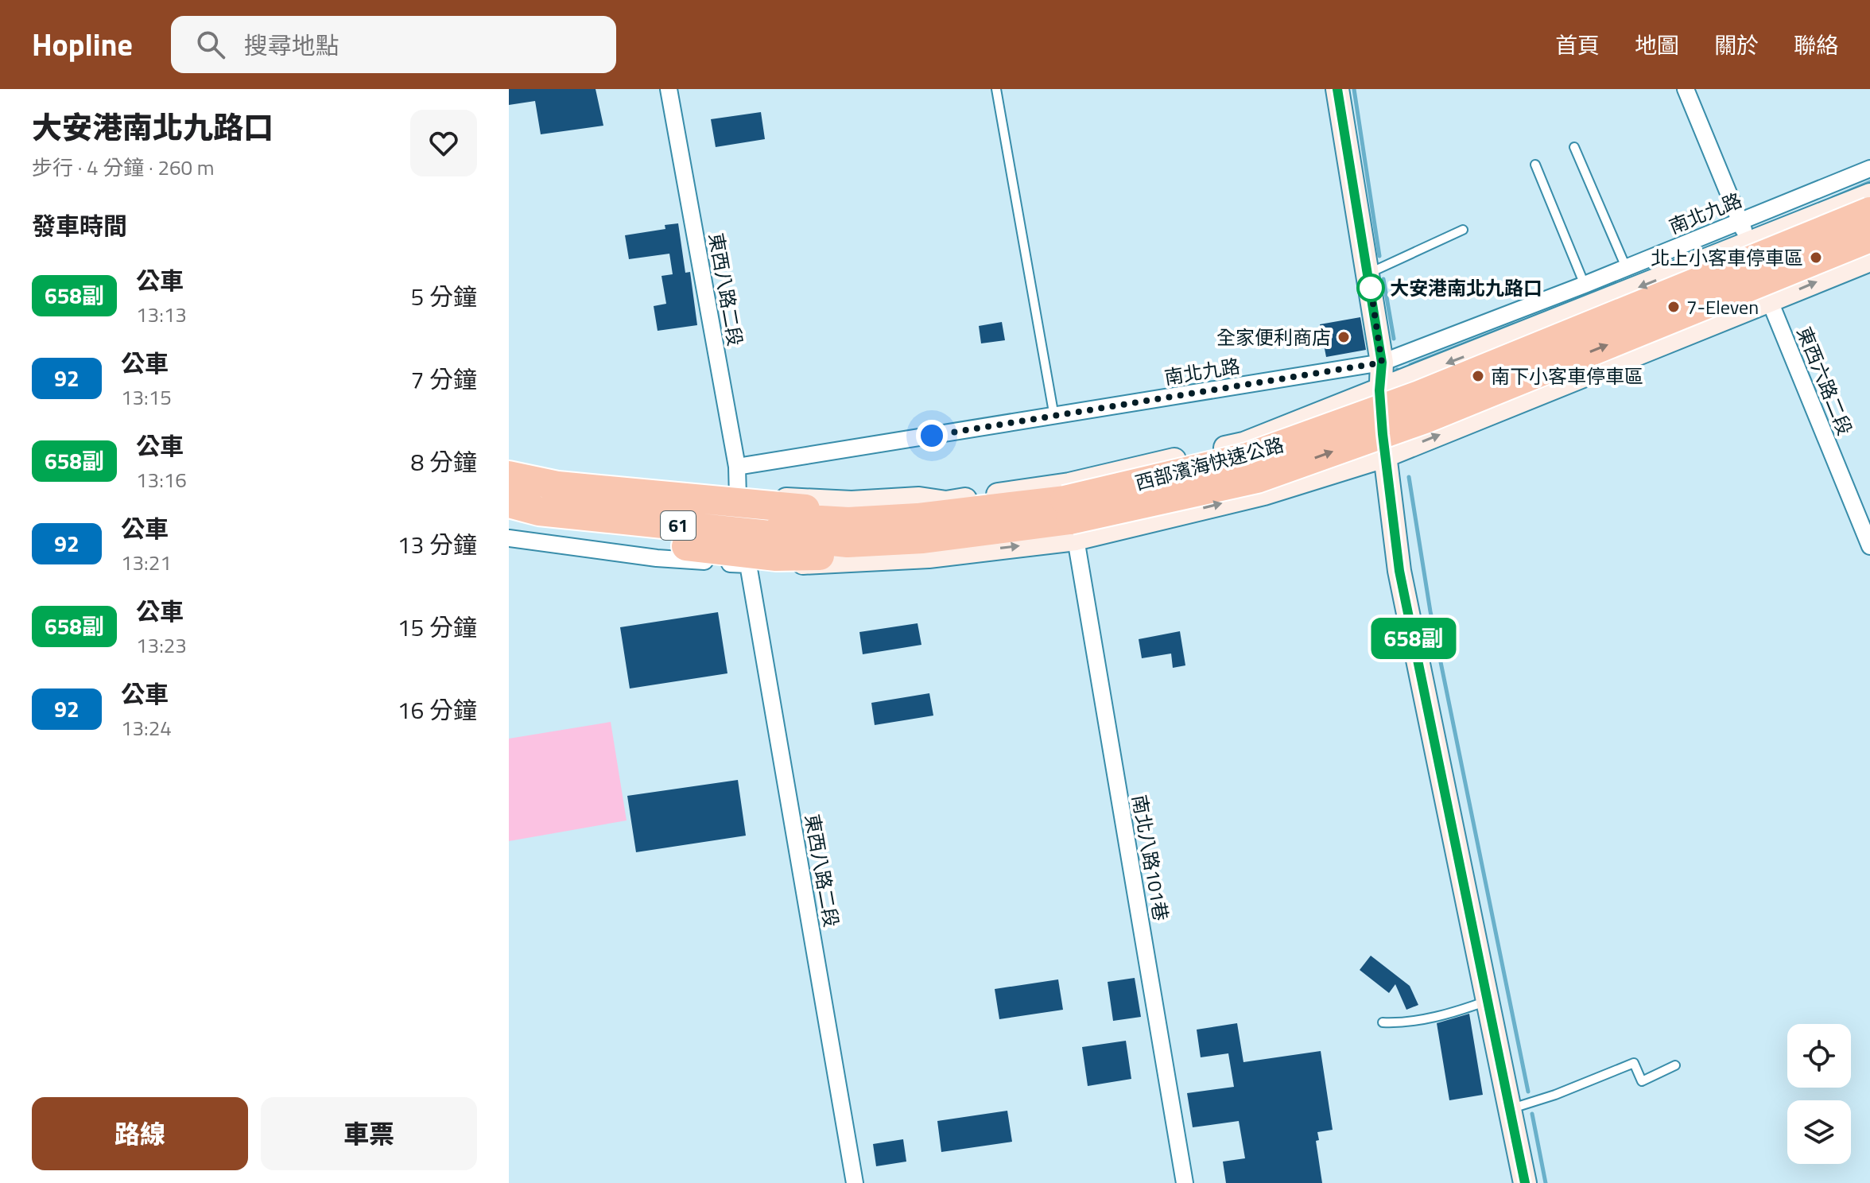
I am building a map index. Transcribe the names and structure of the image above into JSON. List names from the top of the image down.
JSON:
{
  "streets": {
    "highway": ["西部濱海快速公路", "61"],
    "street": [
      "南北九路",
      "東西八路二段",
      "東西六路二段",
      "南北八路101巷"
    ]
  },
  "crossings": [
    ["南北九路", "東西八路二段"],
    ["西部濱海快速公路", "南北八路101巷"]
  ],
  "places": [
    "北上小客車停車區",
    "大安港南北九路口",
    "7-Eleven",
    "全家便利商店",
    "南下小客車停車區"
  ],
  "lines": ["bus line 658副"],
  "page": {
    "header": "Hopline",
    "search": "搜尋地點",
    "nav": [
      "首頁",
      "地圖",
      "關於",
      "聯絡"
    ],
    "heading": [
      ["大安港南北九路口", "步行 · 4 分鐘 · 260 m"],
      "發車時間"
    ],
    "on_map": "658副",
    "list": [
      {
        "mark": "658副",
        "name": "公車",
        "note": "13:13",
        "value": "5 分鐘"
      },
      {
        "mark": "92",
        "name": "公車",
        "note": "13:15",
        "value": "7 分鐘"
      },
      {
        "mark": "658副",
        "name": "公車",
        "note": "13:16",
        "value": "8 分鐘"
      },
      {
        "mark": "92",
        "name": "公車",
        "note": "13:21",
        "value": "13 分鐘"
      },
      {
        "mark": "658副",
        "name": "公車",
        "note": "13:23",
        "value": "15 分鐘"
      },
      {
        "mark": "92",
        "name": "公車",
        "note": "13:24",
        "value": "16 分鐘"
      }
    ],
    "buttons": ["路線", "車票"]
  }
}
